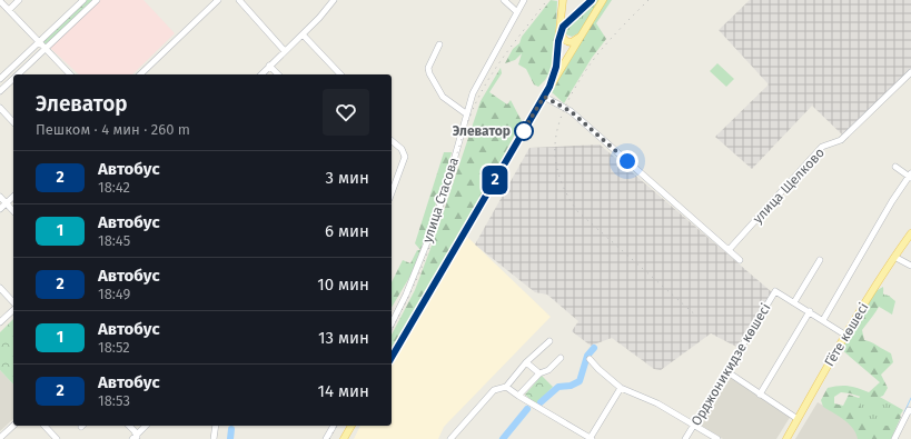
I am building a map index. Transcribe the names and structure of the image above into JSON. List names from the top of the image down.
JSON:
{
  "streets": {
    "main road": ["Гёте көшесі"],
    "street": ["улица Щелково", "улица Стасова", "Орджоникидзе көшесі"]
  },
  "places": ["Элеватор"],
  "lines": ["bus line 2"],
  "page": {
    "on_map": "2",
    "heading": ["Элеватор", "Пешком · 4 мин · 260 m"],
    "list": [
      {
        "mark": "2",
        "name": "Автобус",
        "note": "18:42",
        "value": "3 мин"
      },
      {
        "mark": "1",
        "name": "Автобус",
        "note": "18:45",
        "value": "6 мин"
      },
      {
        "mark": "2",
        "name": "Автобус",
        "note": "18:49",
        "value": "10 мин"
      },
      {
        "mark": "1",
        "name": "Автобус",
        "note": "18:52",
        "value": "13 мин"
      },
      {
        "mark": "2",
        "name": "Автобус",
        "note": "18:53",
        "value": "14 мин"
      }
    ]
  }
}
